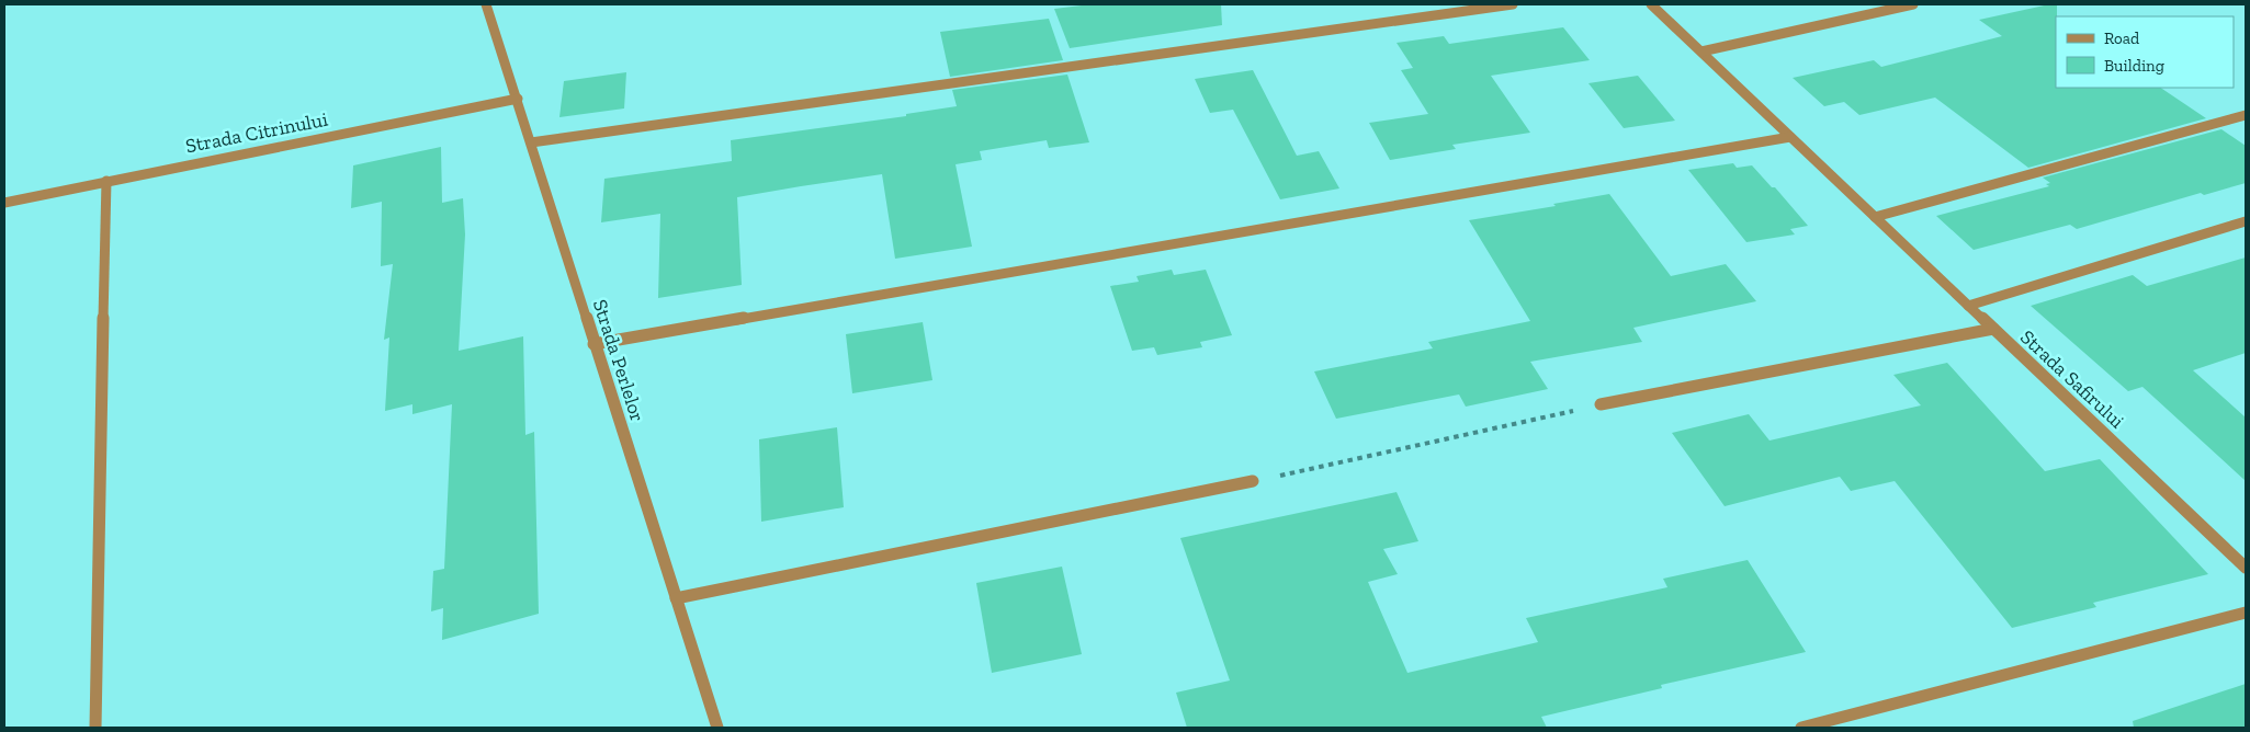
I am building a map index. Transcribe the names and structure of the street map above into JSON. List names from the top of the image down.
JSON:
{
  "streets": {
    "street": ["Strada Citrinului", "Strada Perlelor", "Strada Safirului"]
  },
  "crossings": [
    ["Strada Citrinului", "Strada Perlelor"]
  ],
  "legend": ["Road", "Building"]
}
